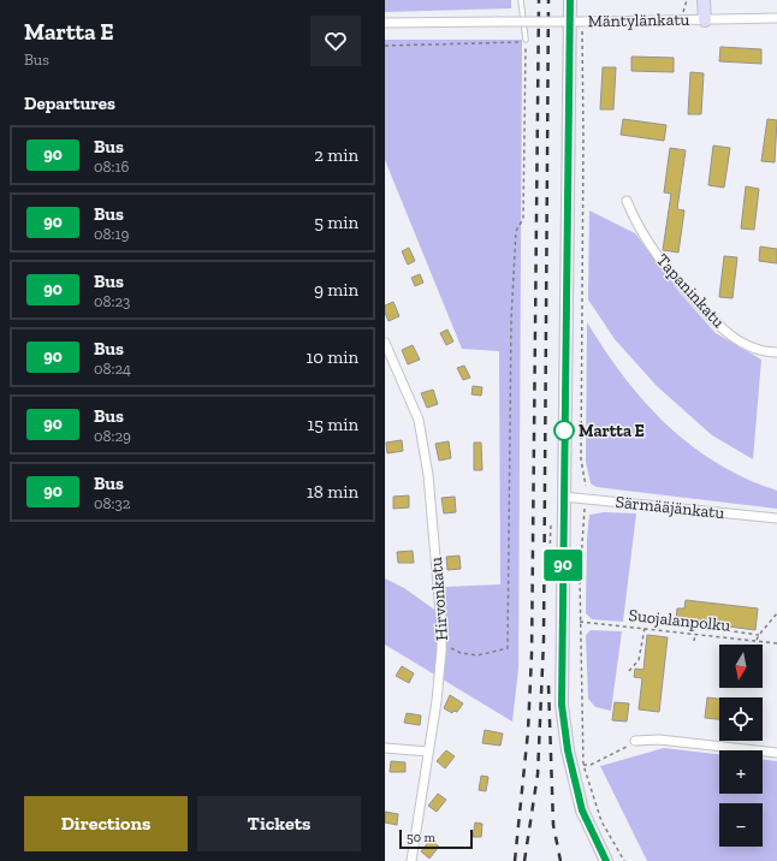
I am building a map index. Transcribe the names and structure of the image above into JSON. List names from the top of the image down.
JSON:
{
  "streets": {
    "street": [
      "Mäntylänkatu",
      "Tapaninkatu",
      "Särmääjänkatu",
      "Hirvonkatu"
    ],
    "path": ["Suojalanpolku"]
  },
  "places": ["Martta E"],
  "lines": ["bus line 90"],
  "scale_bar": "50 m",
  "north": "bottom",
  "page": {
    "heading": [
      ["Martta E", "Bus"],
      "Departures"
    ],
    "on_map": "90",
    "list": [
      {
        "mark": "90",
        "name": "Bus",
        "note": "08:16",
        "value": "2 min"
      },
      {
        "mark": "90",
        "name": "Bus",
        "note": "08:19",
        "value": "5 min"
      },
      {
        "mark": "90",
        "name": "Bus",
        "note": "08:23",
        "value": "9 min"
      },
      {
        "mark": "90",
        "name": "Bus",
        "note": "08:24",
        "value": "10 min"
      },
      {
        "mark": "90",
        "name": "Bus",
        "note": "08:29",
        "value": "15 min"
      },
      {
        "mark": "90",
        "name": "Bus",
        "note": "08:32",
        "value": "18 min"
      }
    ],
    "map_buttons": ["+", "−"],
    "buttons": ["Directions", "Tickets"],
    "scale": "50 m"
  }
}
